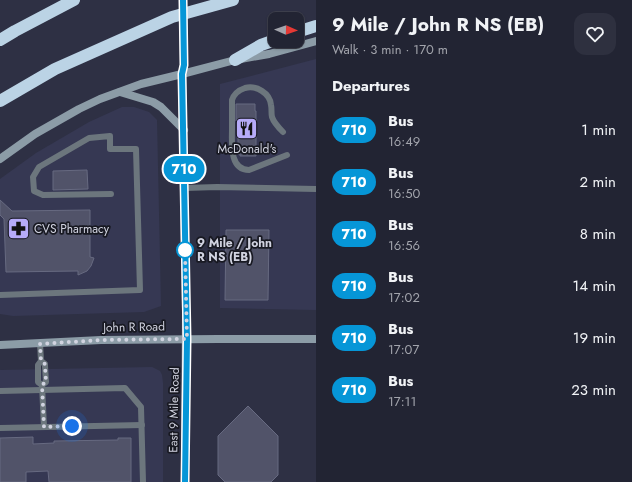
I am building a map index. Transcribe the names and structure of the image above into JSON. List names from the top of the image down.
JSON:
{
  "streets": {
    "main road": ["John R Road", "East 9 Mile Road"]
  },
  "crossings": [
    ["John R Road", "East 9 Mile Road"]
  ],
  "places": {
    "restaurant": ["McDonald's"],
    "pharmacy": ["CVS Pharmacy"],
    "other": ["9 Mile / John R NS (EB)"]
  },
  "lines": ["bus line 710"],
  "north": "right",
  "page": {
    "on_map": "710",
    "heading": [
      ["9 Mile / John R NS (EB)", "Walk · 3 min · 170 m"],
      "Departures"
    ],
    "list": [
      {
        "mark": "710",
        "name": "Bus",
        "note": "16:49",
        "value": "1 min"
      },
      {
        "mark": "710",
        "name": "Bus",
        "note": "16:50",
        "value": "2 min"
      },
      {
        "mark": "710",
        "name": "Bus",
        "note": "16:56",
        "value": "8 min"
      },
      {
        "mark": "710",
        "name": "Bus",
        "note": "17:02",
        "value": "14 min"
      },
      {
        "mark": "710",
        "name": "Bus",
        "note": "17:07",
        "value": "19 min"
      },
      {
        "mark": "710",
        "name": "Bus",
        "note": "17:11",
        "value": "23 min"
      }
    ]
  }
}
